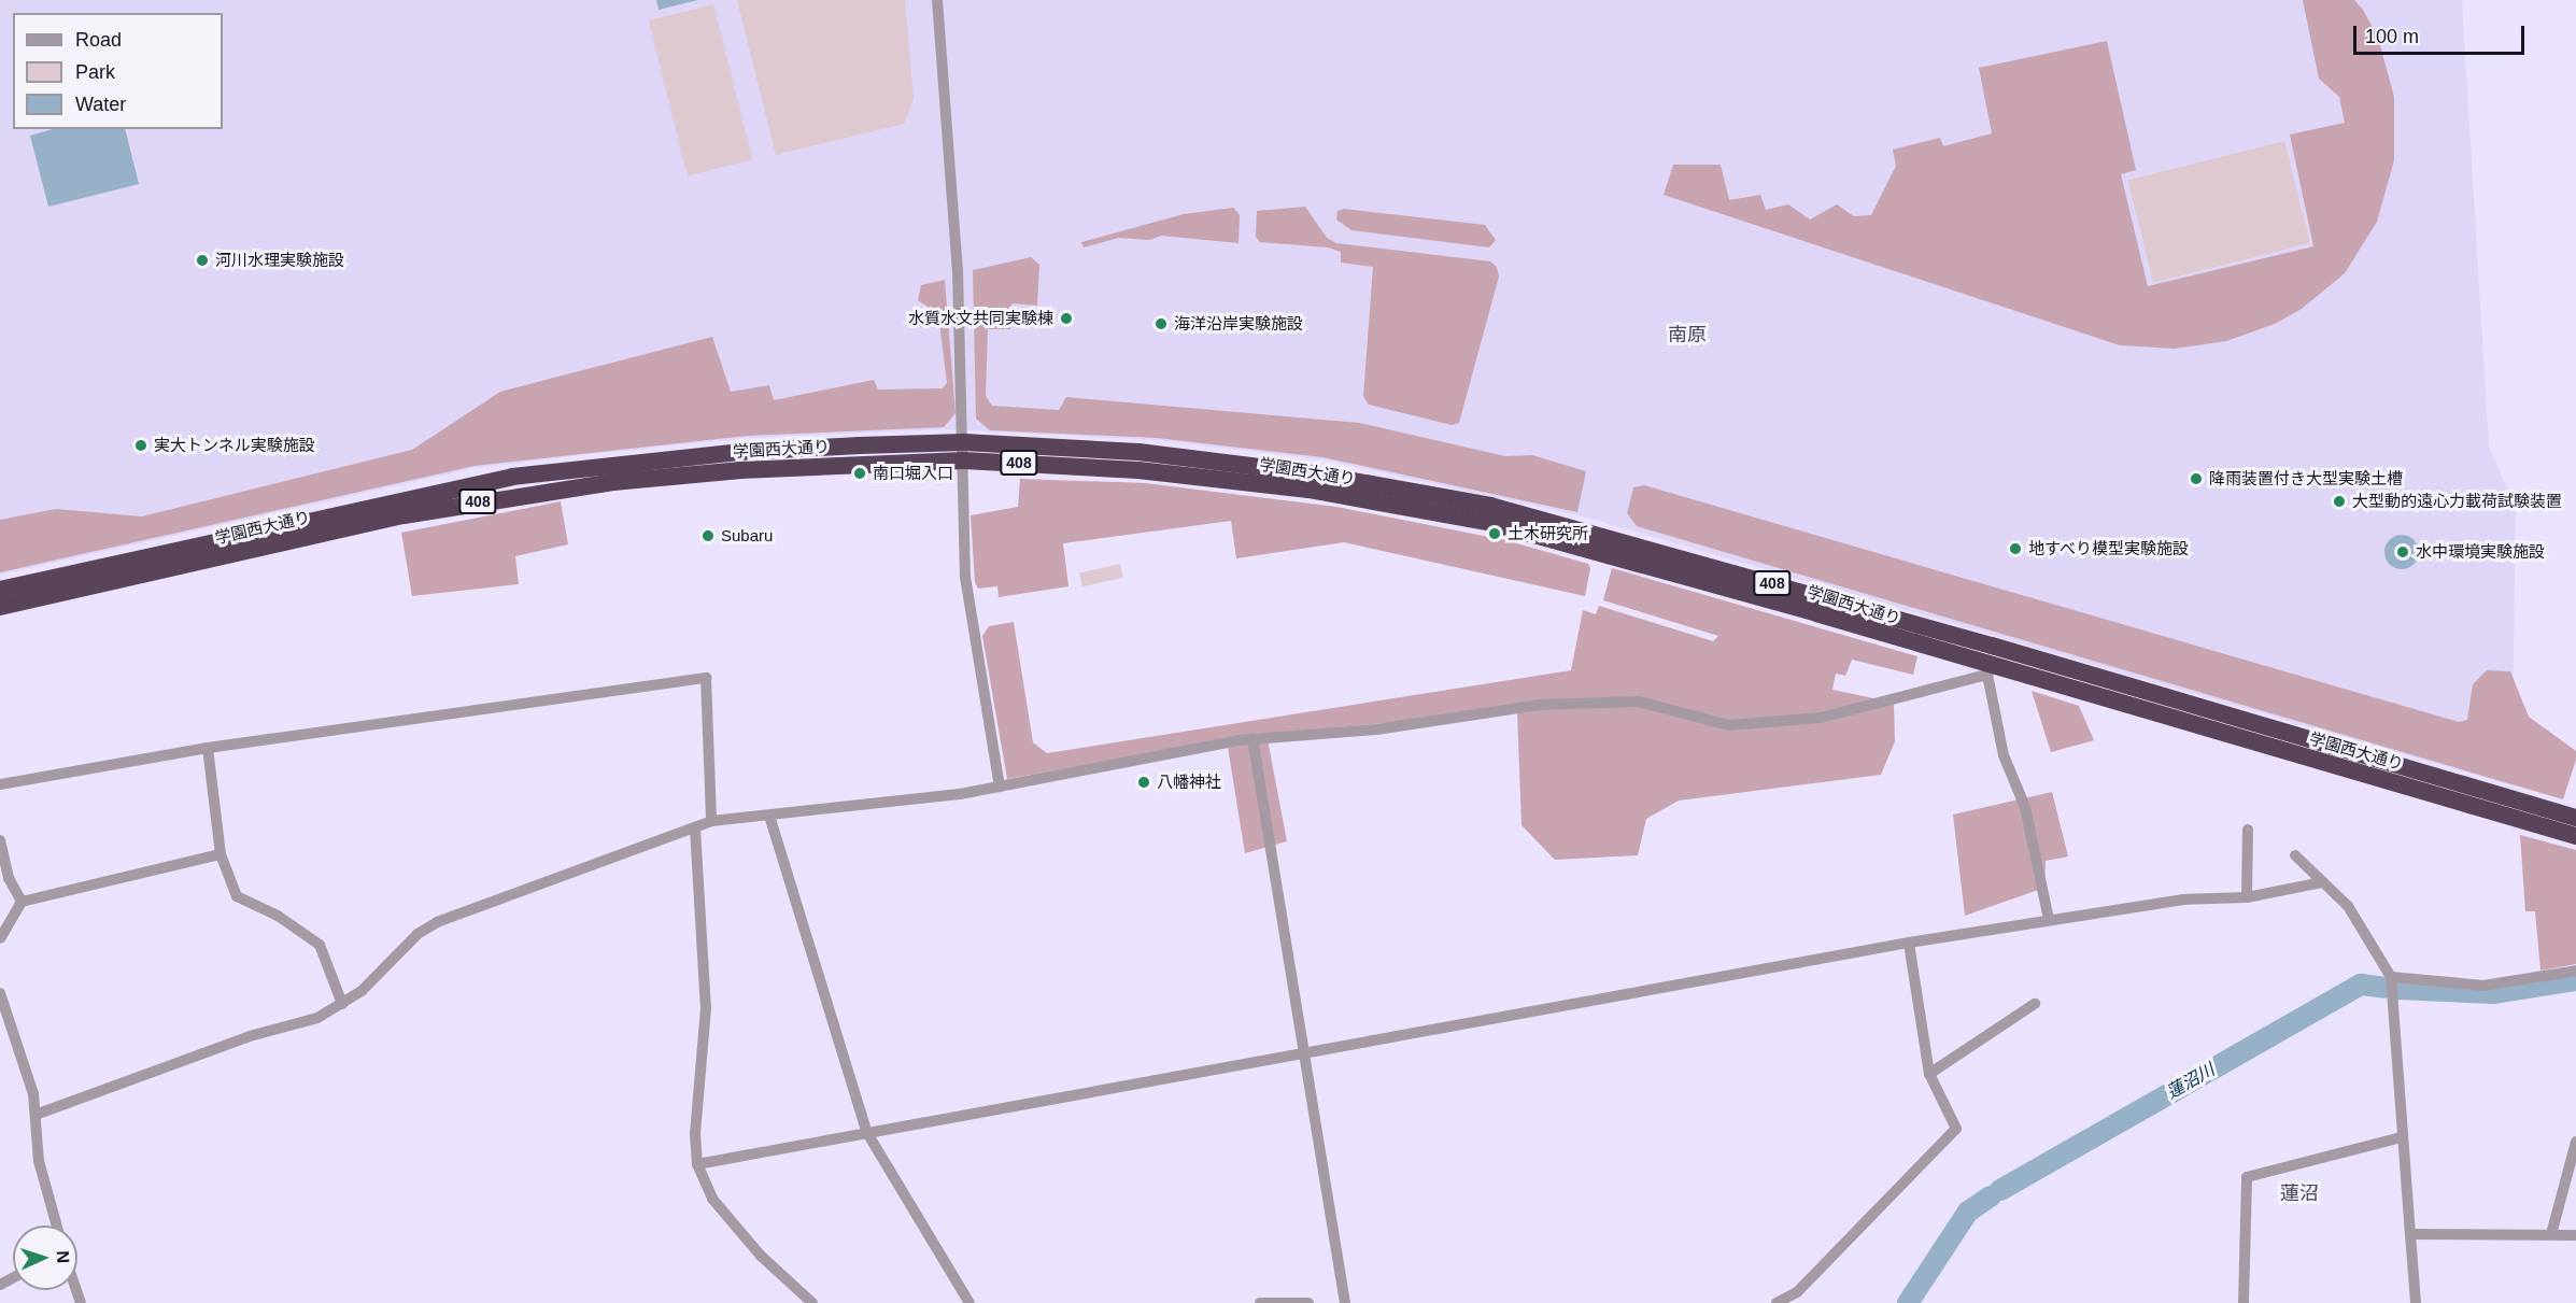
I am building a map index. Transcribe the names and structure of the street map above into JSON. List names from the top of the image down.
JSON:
{
  "streets": {
    "highway": ["学園西大通り", "408"]
  },
  "districts": ["南原", "蓮沼"],
  "water": ["蓮沼川"],
  "places": [
    "河川水理実験施設",
    "水質水文共同実験棟",
    "海洋沿岸実験施設",
    "実大トンネル実験施設",
    "南口堀入口",
    "降雨装置付き大型実験土槽",
    "大型動的遠心力載荷試験装置",
    "土木研究所",
    "Subaru",
    "地すべり模型実験施設",
    "水中環境実験施設",
    "八幡神社"
  ],
  "legend": ["Road", "Park", "Water"],
  "scale_bar": "100 m",
  "north": "right"
}
